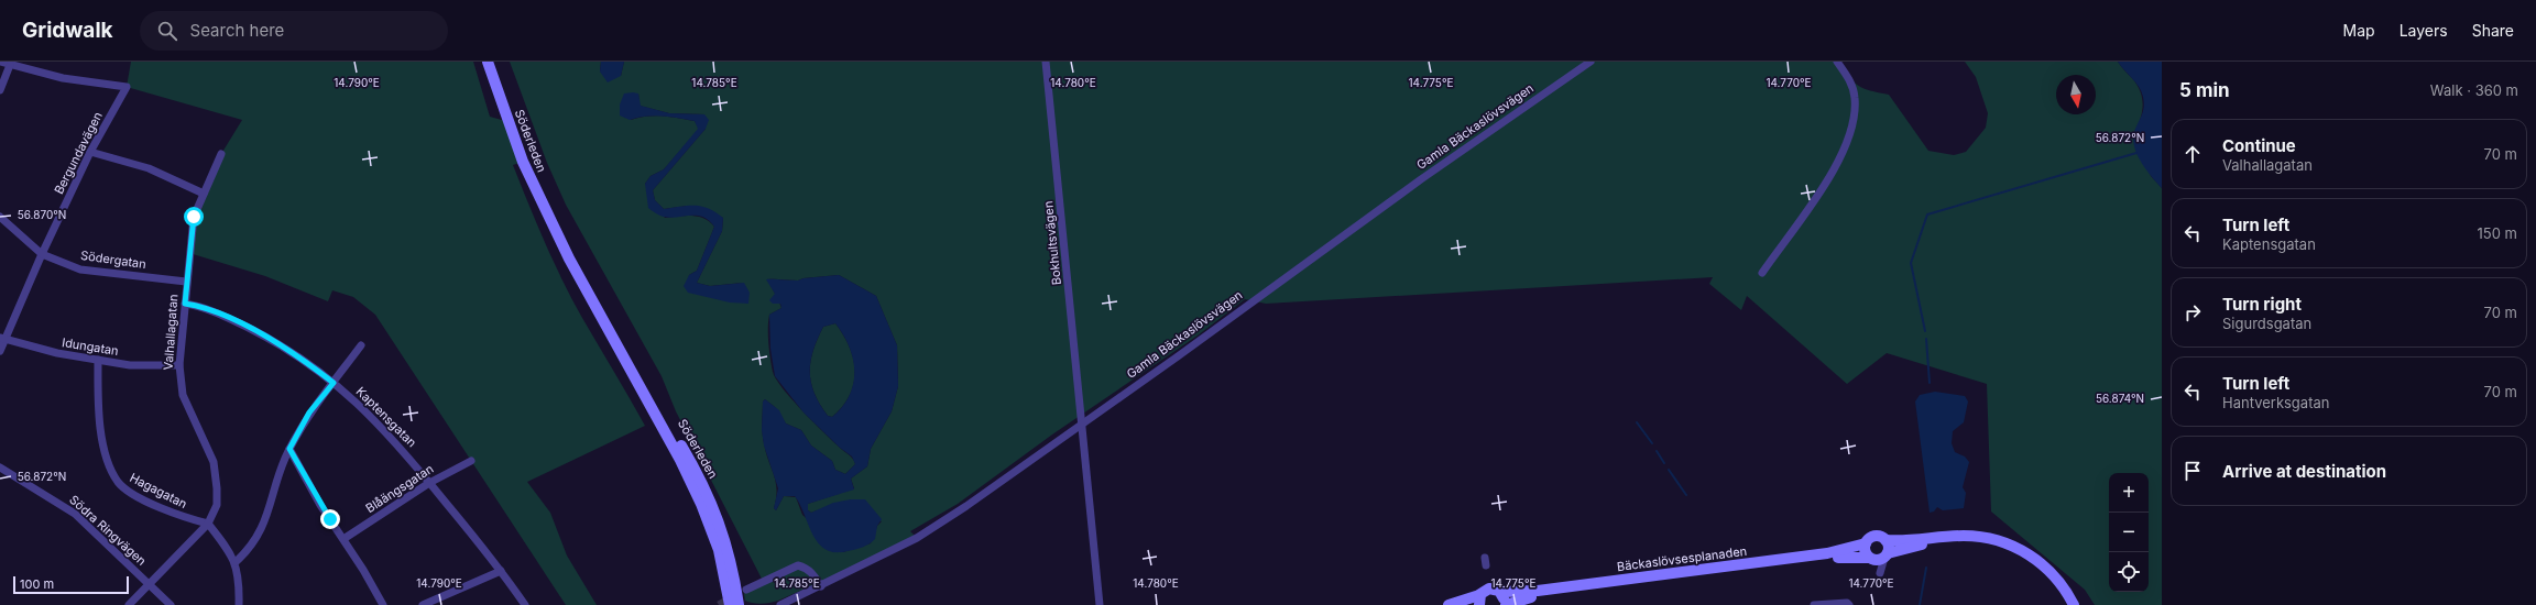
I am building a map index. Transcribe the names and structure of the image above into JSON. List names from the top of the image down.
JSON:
{
  "streets": {
    "street": [
      "Gamla Bäckaslövsvägen",
      "Söderleden",
      "Bergundavägen",
      "Bokhultsvägen",
      "Södergatan",
      "Valhallagatan",
      "Idungatan",
      "Kaptensgatan",
      "Blåängsgatan",
      "Hagagatan",
      "Södra Ringvägen",
      "Bäckaslövsesplanaden"
    ]
  },
  "crossings": [
    ["Gamla Bäckaslövsvägen", "Bokhultsvägen"],
    ["Bergundavägen", "Södergatan"],
    ["Bergundavägen", "Idungatan"],
    ["Södergatan", "Valhallagatan"],
    ["Valhallagatan", "Idungatan"],
    ["Valhallagatan", "Kaptensgatan"],
    ["Valhallagatan", "Hagagatan"],
    ["Valhallagatan", "Södra Ringvägen"],
    ["Idungatan", "Hagagatan"],
    ["Kaptensgatan", "Blåängsgatan"]
  ],
  "scale_bar": "100 m",
  "north": "bottom",
  "page": {
    "header": "Gridwalk",
    "search": "Search here",
    "nav": ["Map", "Layers", "Share"],
    "heading": ["5 min", "Walk · 360 m"],
    "list": [
      ["Continue", "Valhallagatan", "70 m"],
      ["Turn left", "Kaptensgatan", "150 m"],
      ["Turn right", "Sigurdsgatan", "70 m"],
      ["Turn left", "Hantverksgatan", "70 m"],
      "Arrive at destination"
    ],
    "map_buttons": ["+", "−"],
    "scale": "100 m"
  },
  "coordinates": [
    "14.790°E",
    "14.785°E",
    "14.780°E",
    "14.775°E",
    "14.770°E",
    "56.872°N",
    "56.870°N",
    "56.874°N"
  ]
}
